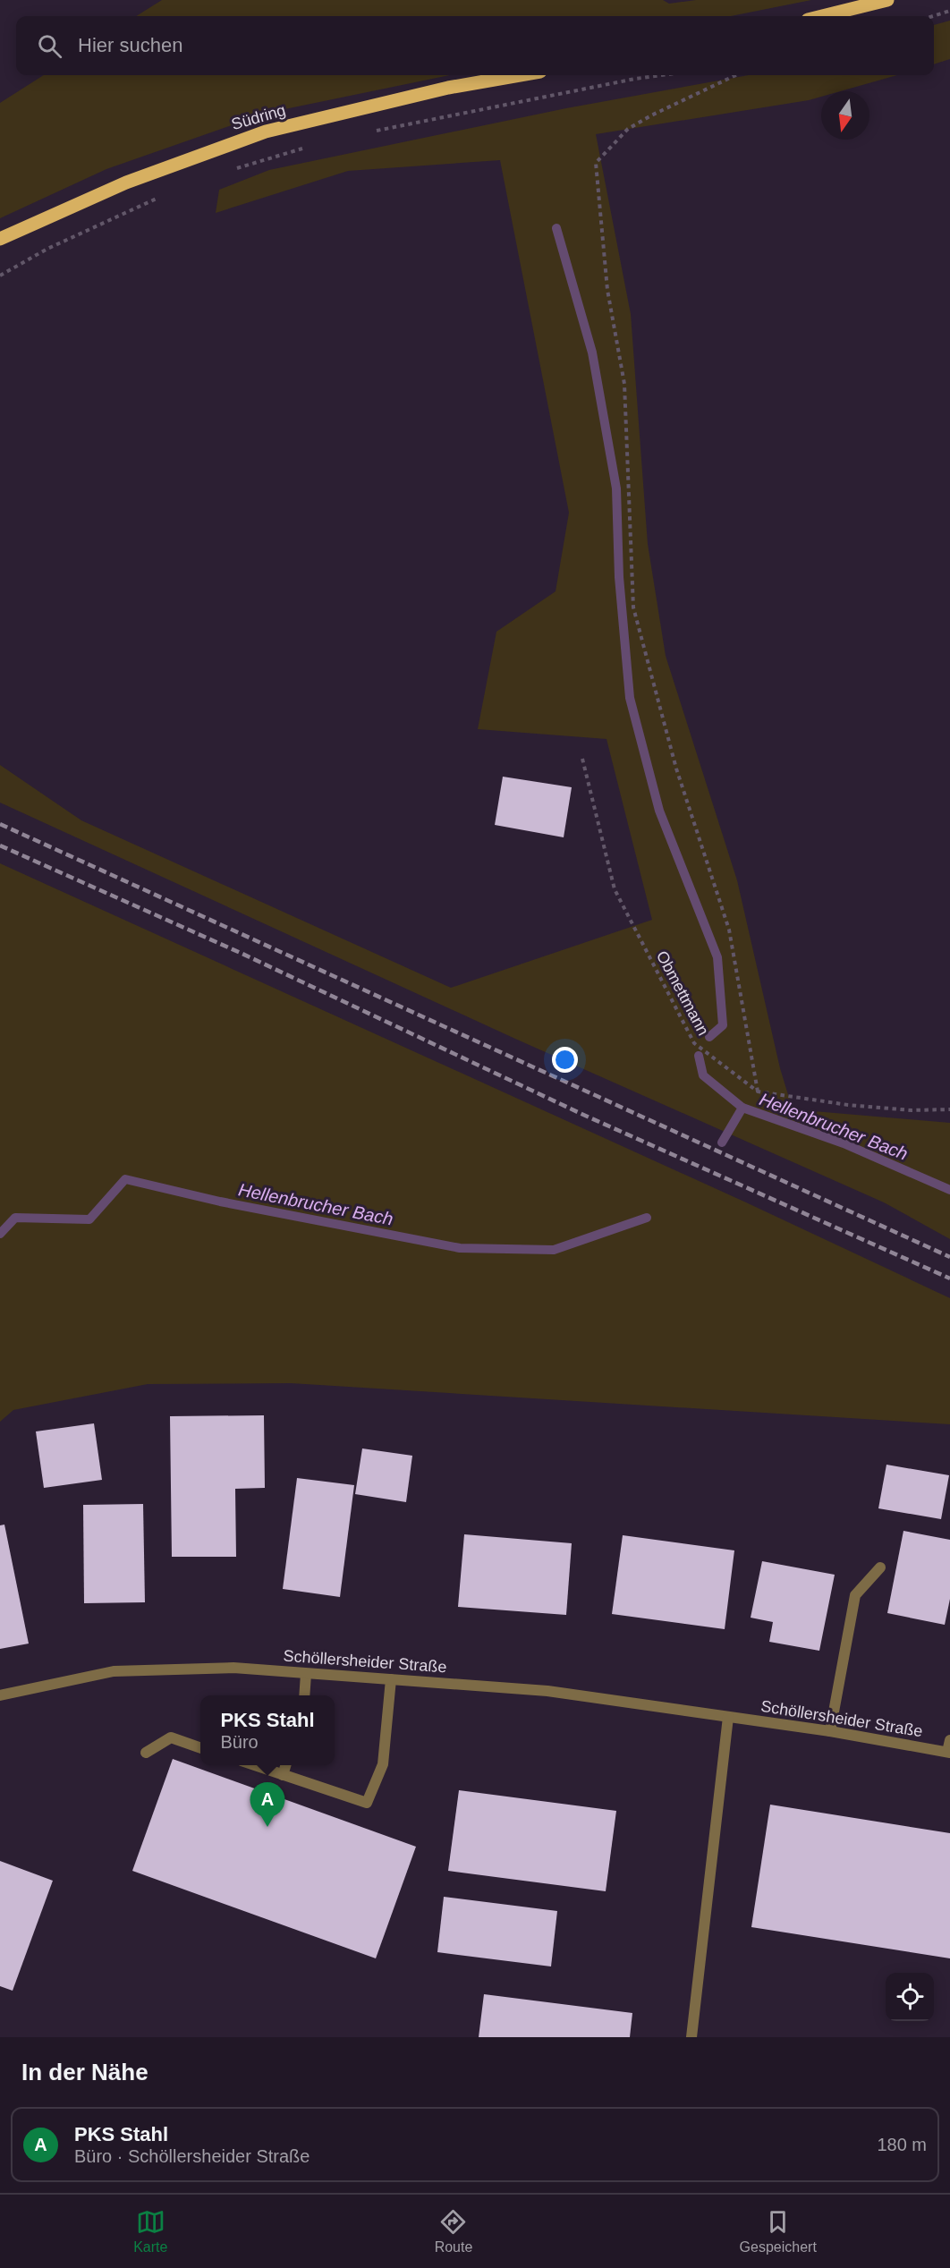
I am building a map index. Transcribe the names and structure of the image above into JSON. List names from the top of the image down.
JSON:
{
  "streets": {
    "main road": ["Südring"],
    "street": ["Schöllersheider Straße"],
    "path": ["Obmettmann"]
  },
  "water": ["Hellenbrucher Bach"],
  "north": "bottom",
  "page": {
    "search": "Hier suchen",
    "popup": ["PKS Stahl", "Büro"],
    "pins": "A",
    "heading": "In der Nähe",
    "list": [
      {
        "mark": "A",
        "name": "PKS Stahl",
        "note": "Büro · Schöllersheider Straße",
        "value": "180 m"
      }
    ],
    "nav": ["Karte", "Route", "Gespeichert"]
  }
}
